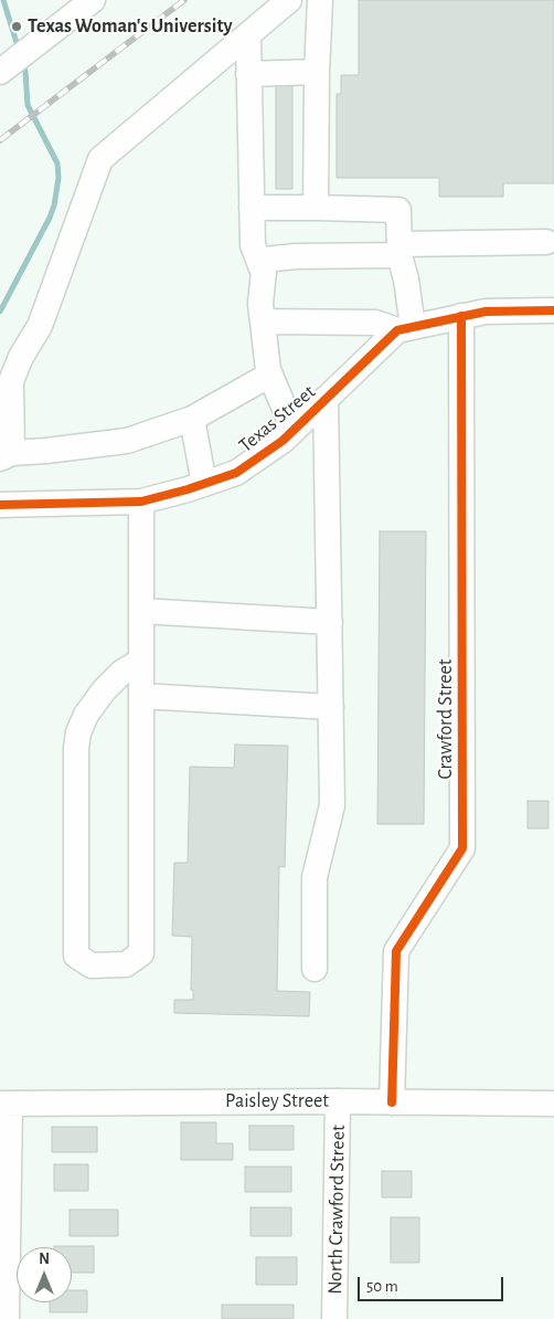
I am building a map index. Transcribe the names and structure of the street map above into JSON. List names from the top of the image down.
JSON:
{
  "streets": {
    "street": [
      "Texas Street",
      "Crawford Street",
      "Paisley Street",
      "North Crawford Street"
    ]
  },
  "crossings": [
    ["Crawford Street", "Paisley Street"],
    ["Paisley Street", "North Crawford Street"]
  ],
  "places": ["Texas Woman's University"],
  "scale_bar": "50 m",
  "north": "top"
}
